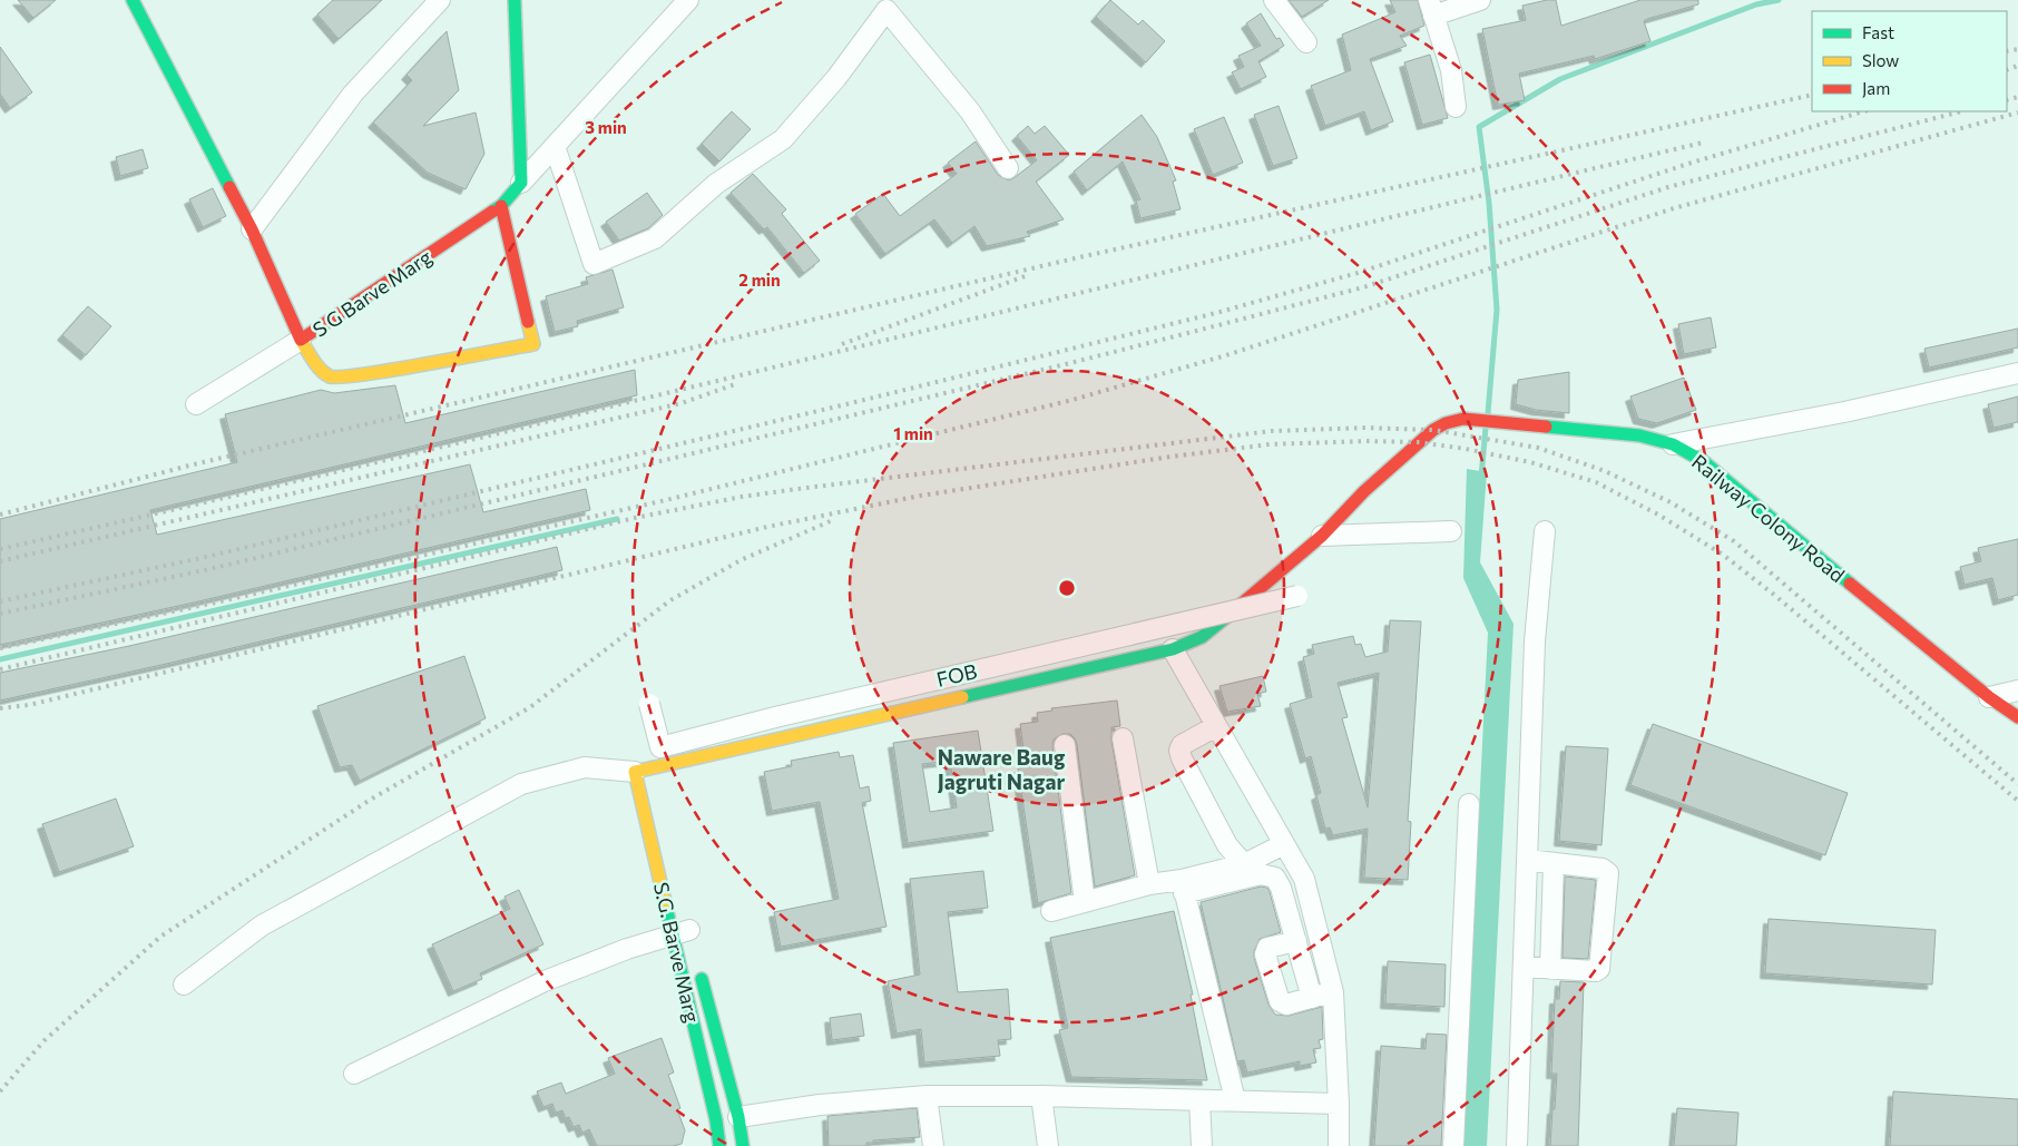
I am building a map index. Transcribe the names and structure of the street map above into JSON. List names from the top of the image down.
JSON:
{
  "streets": {
    "street": [
      "S G Barve Marg",
      "Railway Colony Road",
      "FOB",
      "S.G. Barve Marg"
    ]
  },
  "crossings": [
    ["Railway Colony Road", "S.G. Barve Marg"]
  ],
  "districts": ["Naware Baug Jagruti Nagar"],
  "legend": ["Fast", "Slow", "Jam"],
  "rings": ["3 min", "2 min", "1 min"]
}
